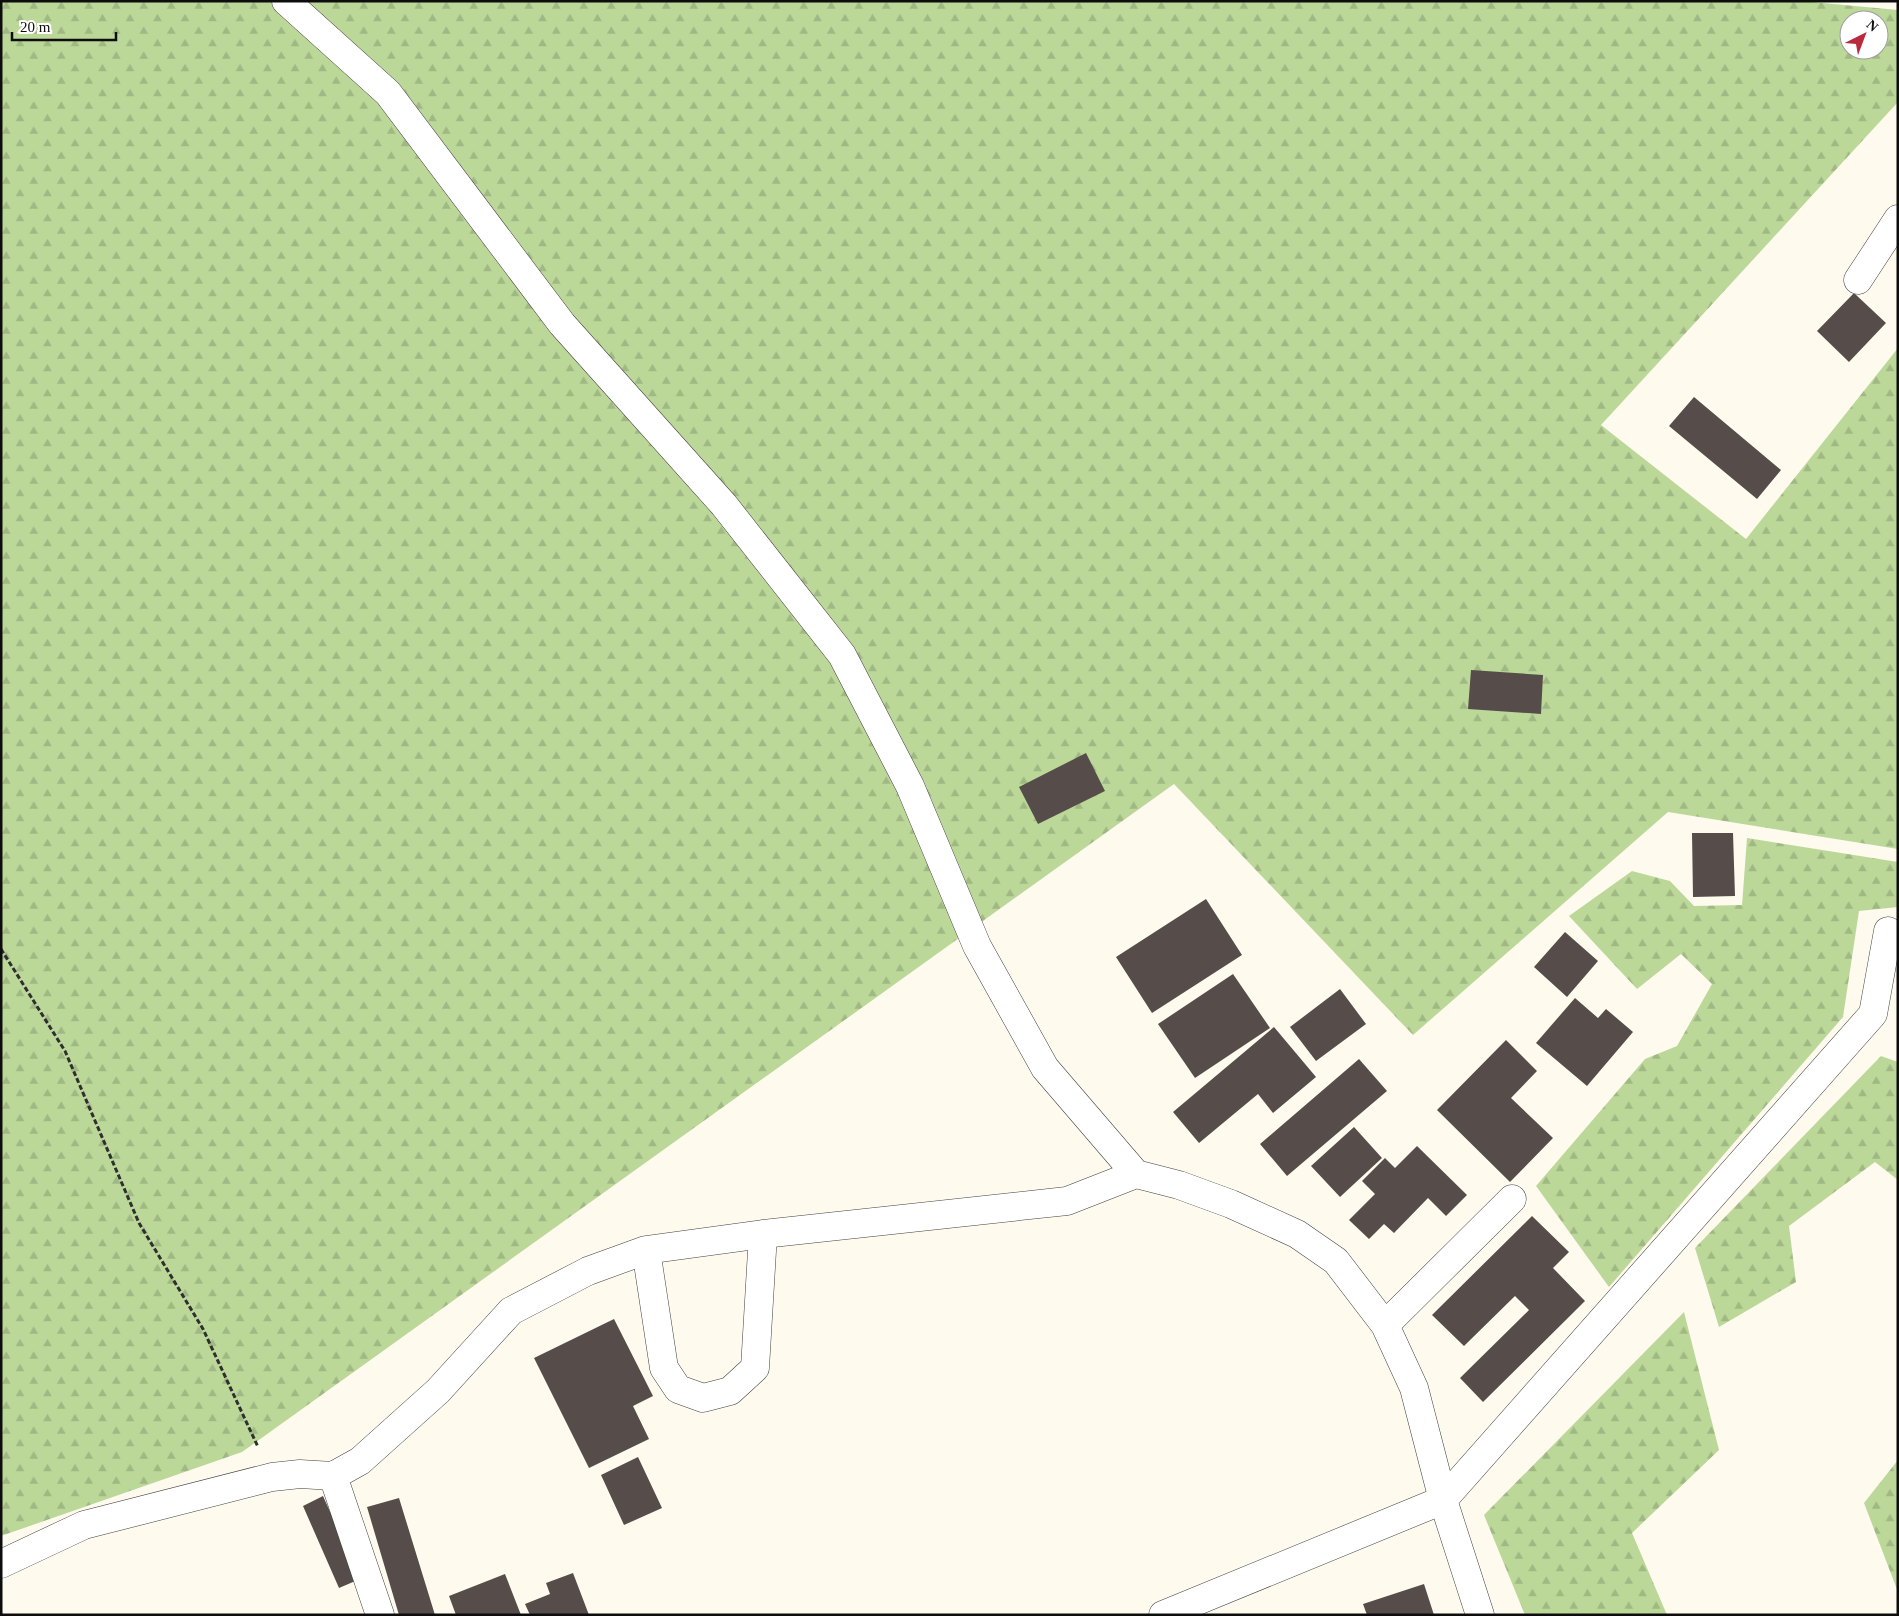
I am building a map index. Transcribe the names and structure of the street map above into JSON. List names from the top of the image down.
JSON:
{
  "scale_bar": "20 m",
  "north": "top right"
}
